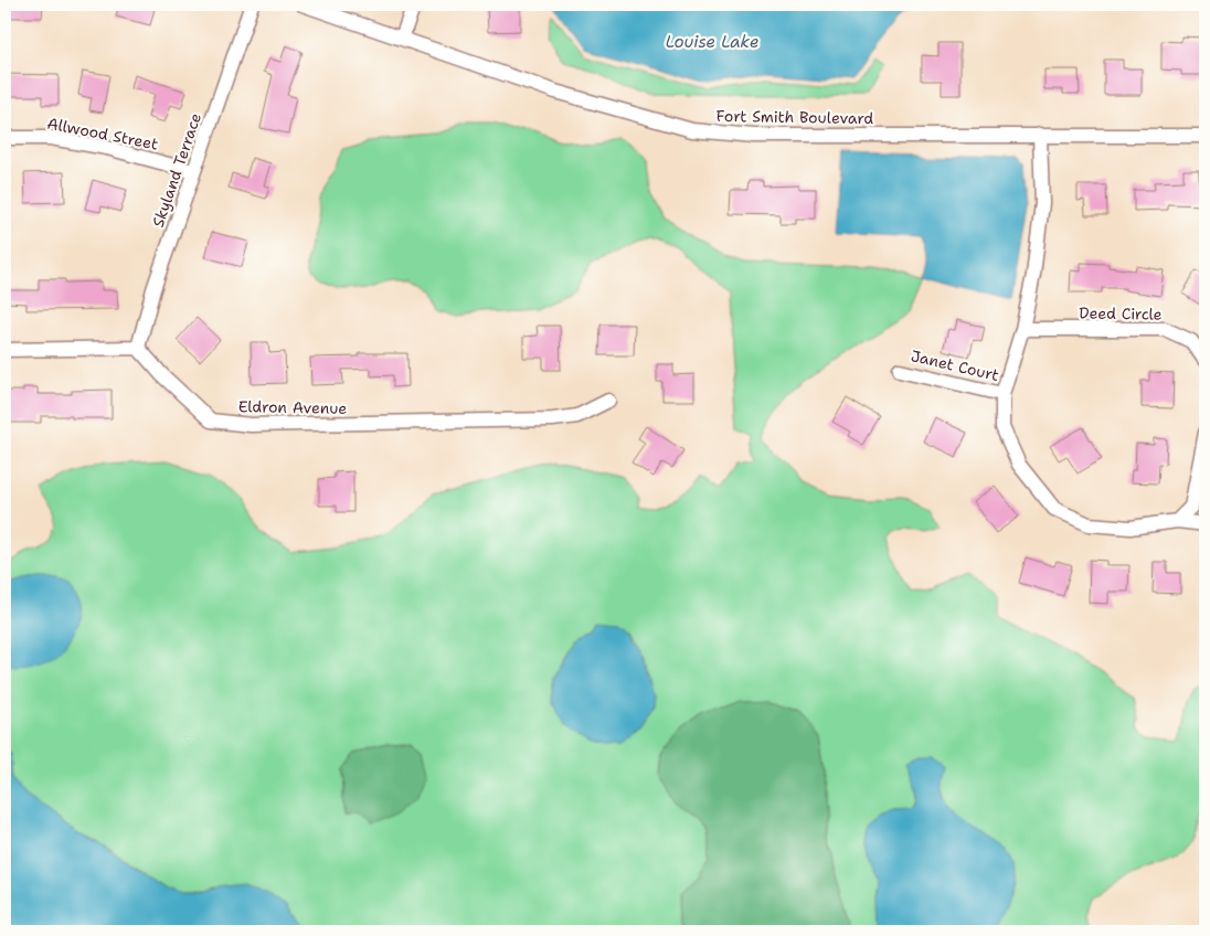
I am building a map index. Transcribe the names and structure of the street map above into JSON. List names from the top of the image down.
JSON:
{
  "streets": {
    "street": [
      "Fort Smith Boulevard",
      "Allwood Street",
      "Skyland Terrace",
      "Deed Circle",
      "Janet Court",
      "Eldron Avenue"
    ]
  },
  "crossings": [
    ["Allwood Street", "Skyland Terrace"],
    ["Skyland Terrace", "Eldron Avenue"]
  ],
  "water": ["Louise Lake"]
}
